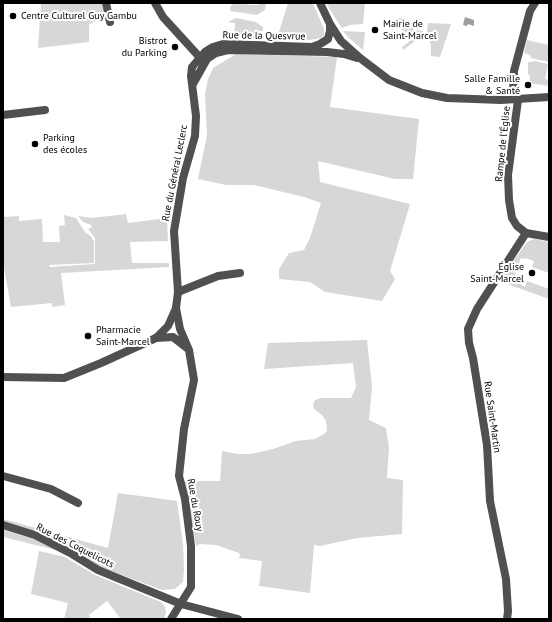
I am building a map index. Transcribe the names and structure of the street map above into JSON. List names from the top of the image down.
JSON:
{
  "streets": {
    "street": [
      "Rue de la Quesvrue",
      "Rampe de l'Église",
      "Rue du Général Leclerc",
      "Rue Saint-Martin",
      "Rue du Rouy",
      "Rue des Coquelicots"
    ]
  },
  "crossings": [
    ["Rue de la Quesvrue", "Rue du Général Leclerc"],
    ["Rampe de l'Église", "Rue Saint-Martin"],
    ["Rue du Général Leclerc", "Rue du Rouy"],
    ["Rue du Rouy", "Rue des Coquelicots"]
  ],
  "places": [
    "Centre Culturel Guy Gambu",
    "Mairie de Saint-Marcel",
    "Bistrot du Parking",
    "Salle Famille & Santé",
    "Parking des écoles",
    "Église Saint-Marcel",
    "Pharmacie Saint-Marcel"
  ]
}
